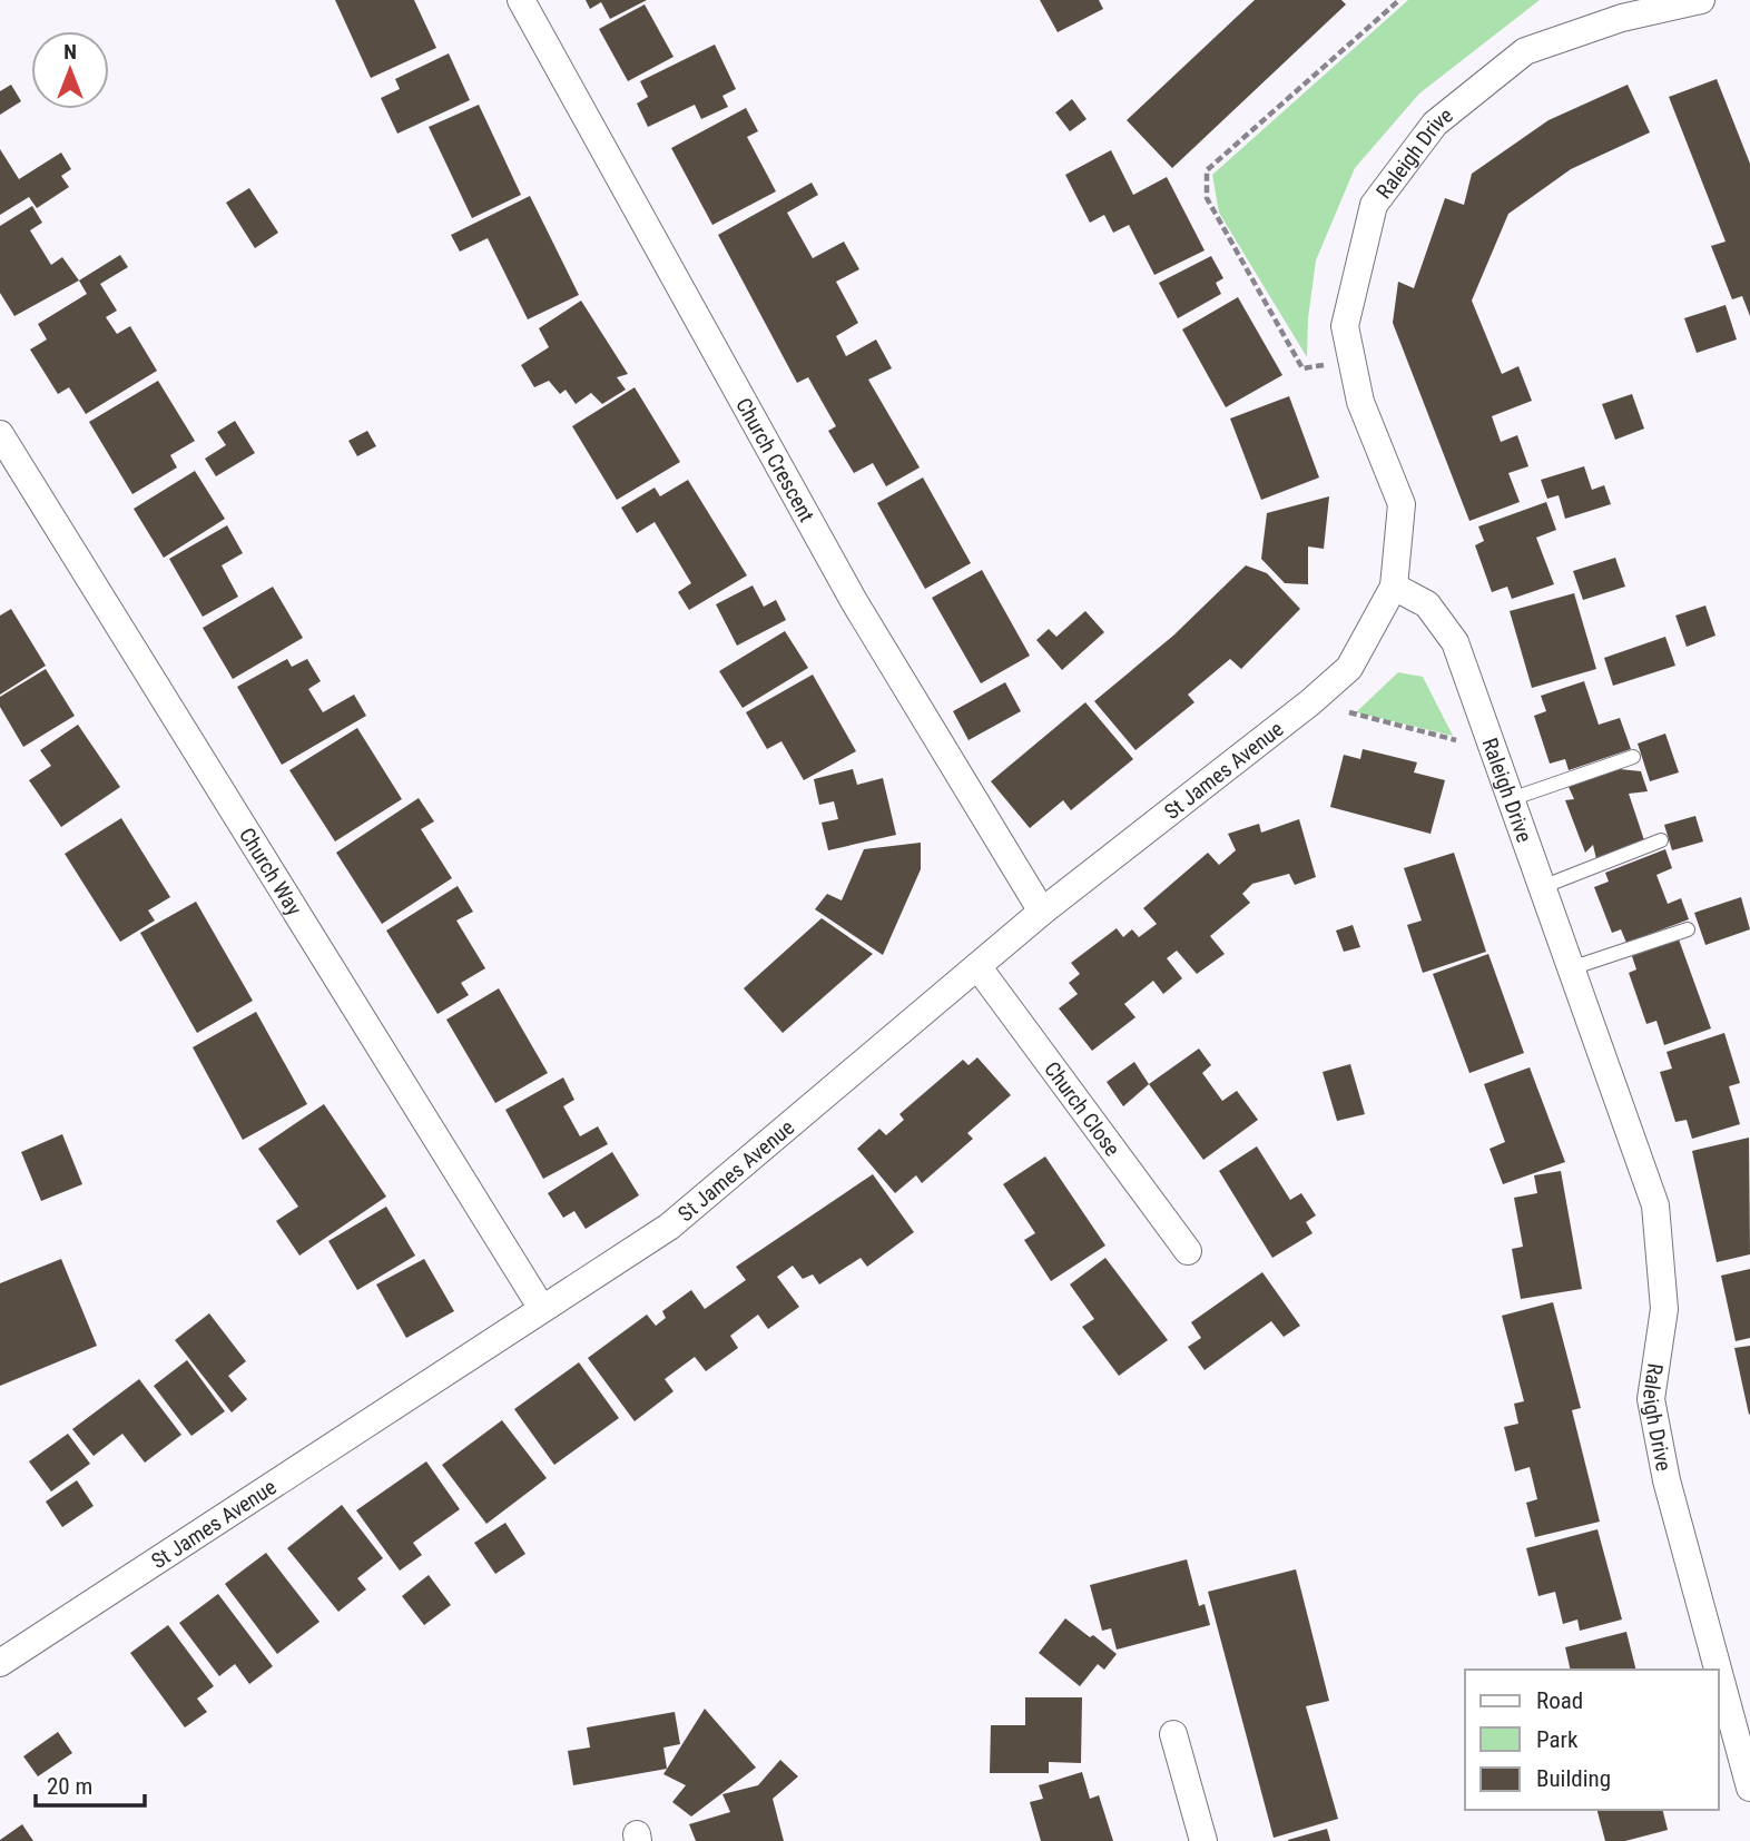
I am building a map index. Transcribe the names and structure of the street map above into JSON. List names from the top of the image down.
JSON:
{
  "streets": {
    "street": [
      "Raleigh Drive",
      "Church Crescent",
      "St James Avenue",
      "Church Way",
      "Church Close"
    ]
  },
  "crossings": [
    ["Raleigh Drive", "St James Avenue"],
    ["Church Crescent", "St James Avenue"],
    ["St James Avenue", "Church Way"],
    ["St James Avenue", "Church Close"]
  ],
  "legend": ["Road", "Park", "Building"],
  "scale_bar": "20 m",
  "north": "top"
}
